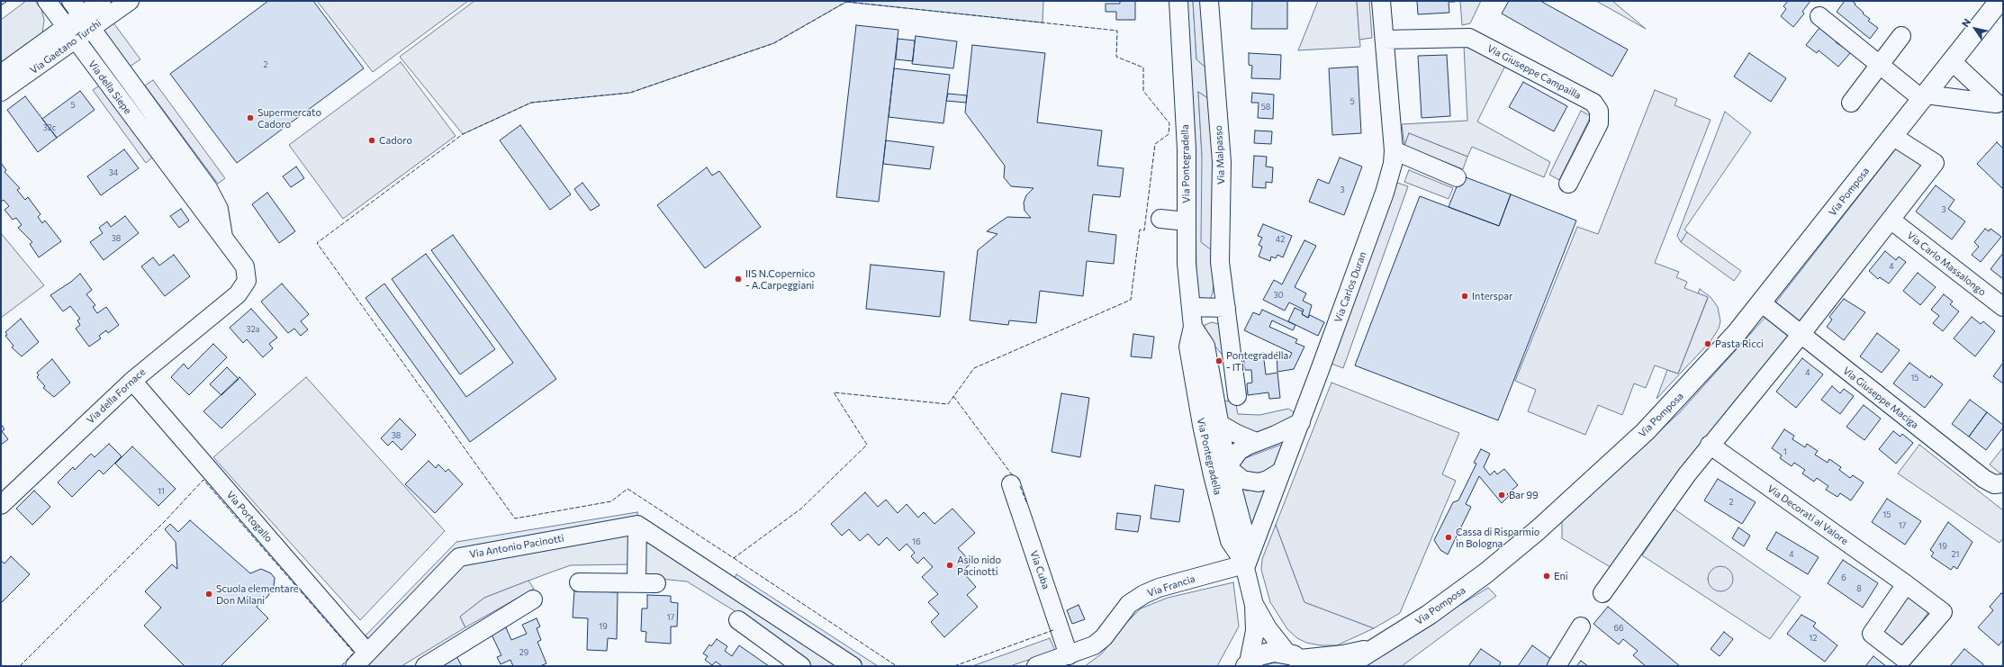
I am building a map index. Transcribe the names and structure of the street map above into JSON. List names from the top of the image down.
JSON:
{
  "streets": {
    "main road": ["Via Pomposa"],
    "street": [
      "Via Gaetano Turchi",
      "Via Giuseppe Campailla",
      "Via della Siepe",
      "Via Malpasso",
      "Via Pontegradella",
      "Via Carlo Massalongo",
      "Via Carlos Duran",
      "Via della Fornace",
      "Via Giuseppe Maciga",
      "Via Decorati al Valore",
      "Via Portogallo",
      "Via Antonio Pacinotti",
      "Via Cuba",
      "Via Francia"
    ]
  },
  "crossings": [
    ["Via Gaetano Turchi", "Via della Siepe"],
    ["Via Giuseppe Campailla", "Via Carlos Duran"],
    ["Via della Siepe", "Via della Fornace"],
    ["Via Pontegradella", "Via Pomposa"],
    ["Via Pontegradella", "Via Carlos Duran"],
    ["Via Pontegradella", "Via Francia"],
    ["Via Pomposa", "Via Giuseppe Maciga"],
    ["Via Carlos Duran", "Via Francia"],
    ["Via della Fornace", "Via Portogallo"],
    ["Via Portogallo", "Via Antonio Pacinotti"],
    ["Via Cuba", "Via Francia"]
  ],
  "places": [
    "Supermercato Cadoro",
    "Cadoro",
    "IIS N.Copernico - A.Carpeggiani",
    "Interspar",
    "Pasta Ricci",
    "Pontegradella - ITI",
    "Bar 99",
    "Cassa di Risparmio in Bologna",
    "Asilo nido Pacinotti",
    "Eni",
    "Scuola elementare Don Milani"
  ],
  "house_numbers": [
    "2",
    "5",
    "5",
    "58",
    "32c",
    "34",
    "3",
    "3",
    "38",
    "42",
    "4",
    "30",
    "32a",
    "4",
    "15",
    "38",
    "1",
    "11",
    "2",
    "15",
    "17",
    "16",
    "19",
    "4",
    "21",
    "6",
    "8",
    "17",
    "19",
    "66",
    "12",
    "29"
  ],
  "north": "top left"
}
